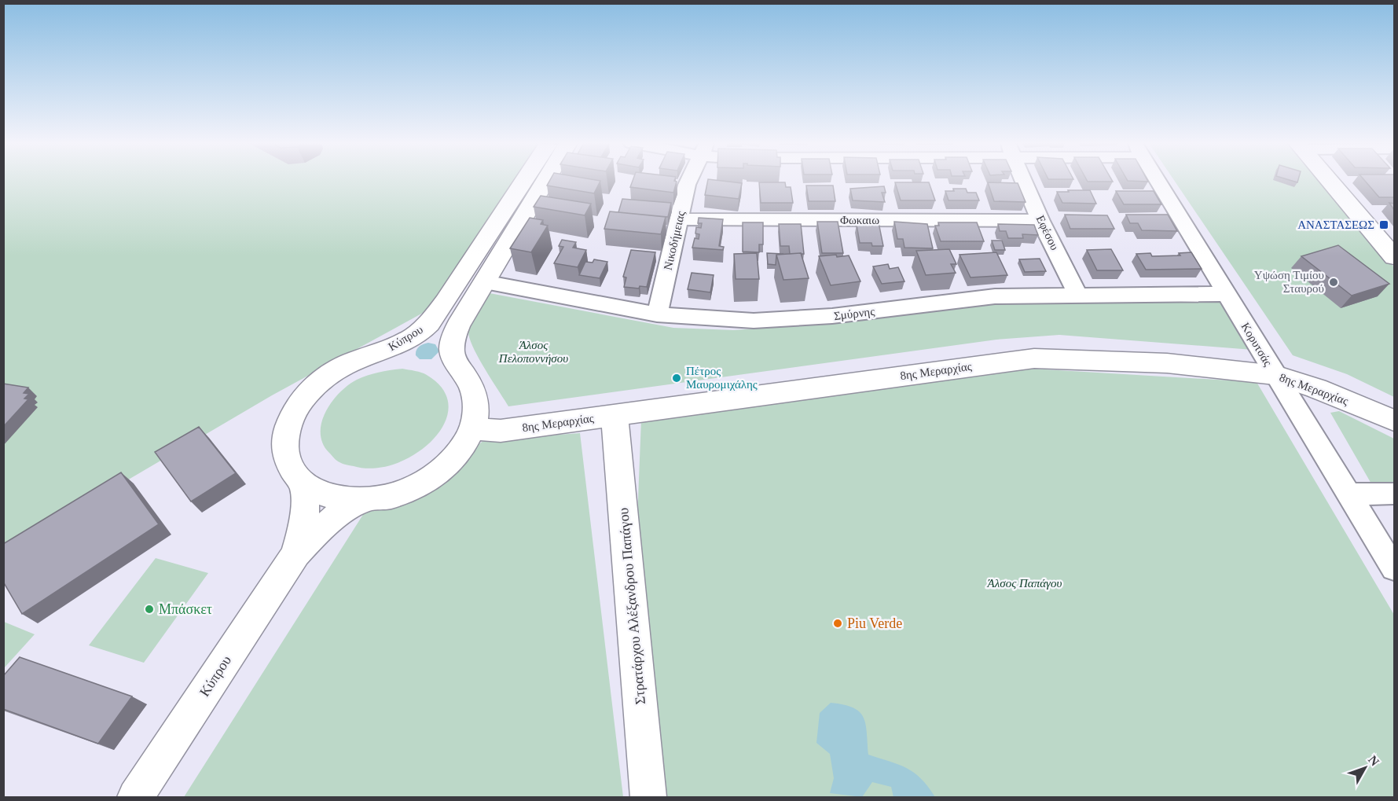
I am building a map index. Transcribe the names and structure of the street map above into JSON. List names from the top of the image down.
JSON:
{
  "streets": {
    "street": [
      "Φωκαιω",
      "Εφέσου",
      "Νικοδήμειας",
      "Σμύρνης",
      "Κύπρου",
      "Κορυτσάς",
      "8ης Μεραρχίας",
      "Στρατάρχου Αλέξανδρου Παπάγου"
    ]
  },
  "crossings": [
    ["Φωκαιω", "Εφέσου"],
    ["Φωκαιω", "Νικοδήμειας"],
    ["Εφέσου", "Σμύρνης"],
    ["Νικοδήμειας", "Σμύρνης"],
    ["Σμύρνης", "Κύπρου"],
    ["Σμύρνης", "Κορυτσάς"],
    ["Κύπρου", "8ης Μεραρχίας"],
    ["Κορυτσάς", "8ης Μεραρχίας"],
    ["8ης Μεραρχίας", "Στρατάρχου Αλέξανδρου Παπάγου"]
  ],
  "parks": ["Άλσος Πελοποννήσου", "Άλσος Παπάγου"],
  "places": {
    "transit": ["ΑΝΑΣΤΑΣΕΩΣ"],
    "other": [
      "Υψώση Τιμίου Σταυρού",
      "Πέτρος Μαυρομιχάλης",
      "Μπάσκετ",
      "Piu Verde"
    ]
  },
  "north": "top right"
}
